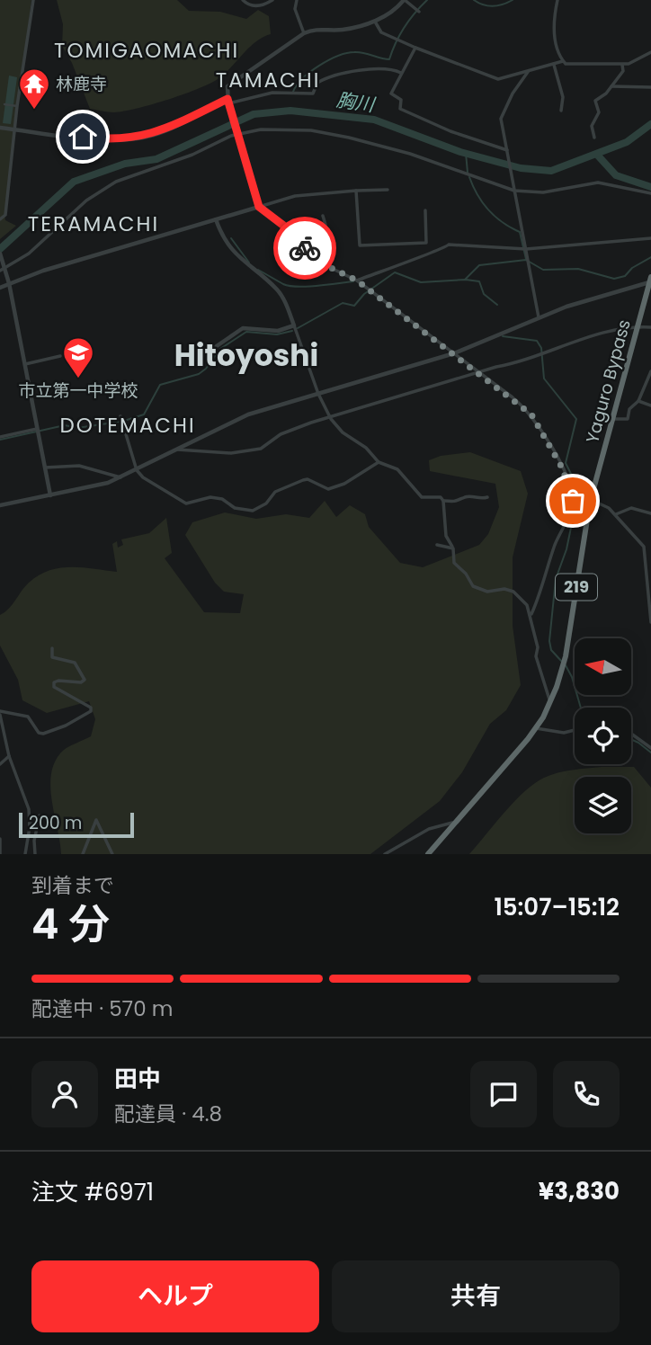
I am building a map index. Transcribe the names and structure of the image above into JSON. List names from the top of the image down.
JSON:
{
  "streets": {
    "highway": ["Yaguro Bypass", "219"]
  },
  "districts": [
    "TOMIGAOMACHI",
    "TAMACHI",
    "TERAMACHI",
    "Hitoyoshi",
    "DOTEMACHI"
  ],
  "water": ["胸川"],
  "places": {
    "temple": ["林鹿寺"],
    "school or university": ["市立第一中学校"]
  },
  "scale_bar": "200 m",
  "north": "left",
  "page": {
    "scale": "200 m",
    "heading": ["4 分", "到着まで", "15:07–15:12"],
    "panel": [
      "田中",
      "配達員 · 4.8",
      "注文 #6971",
      "¥3,830"
    ],
    "bar": "配達中 · 570 m",
    "buttons": ["ヘルプ", "共有"]
  }
}
